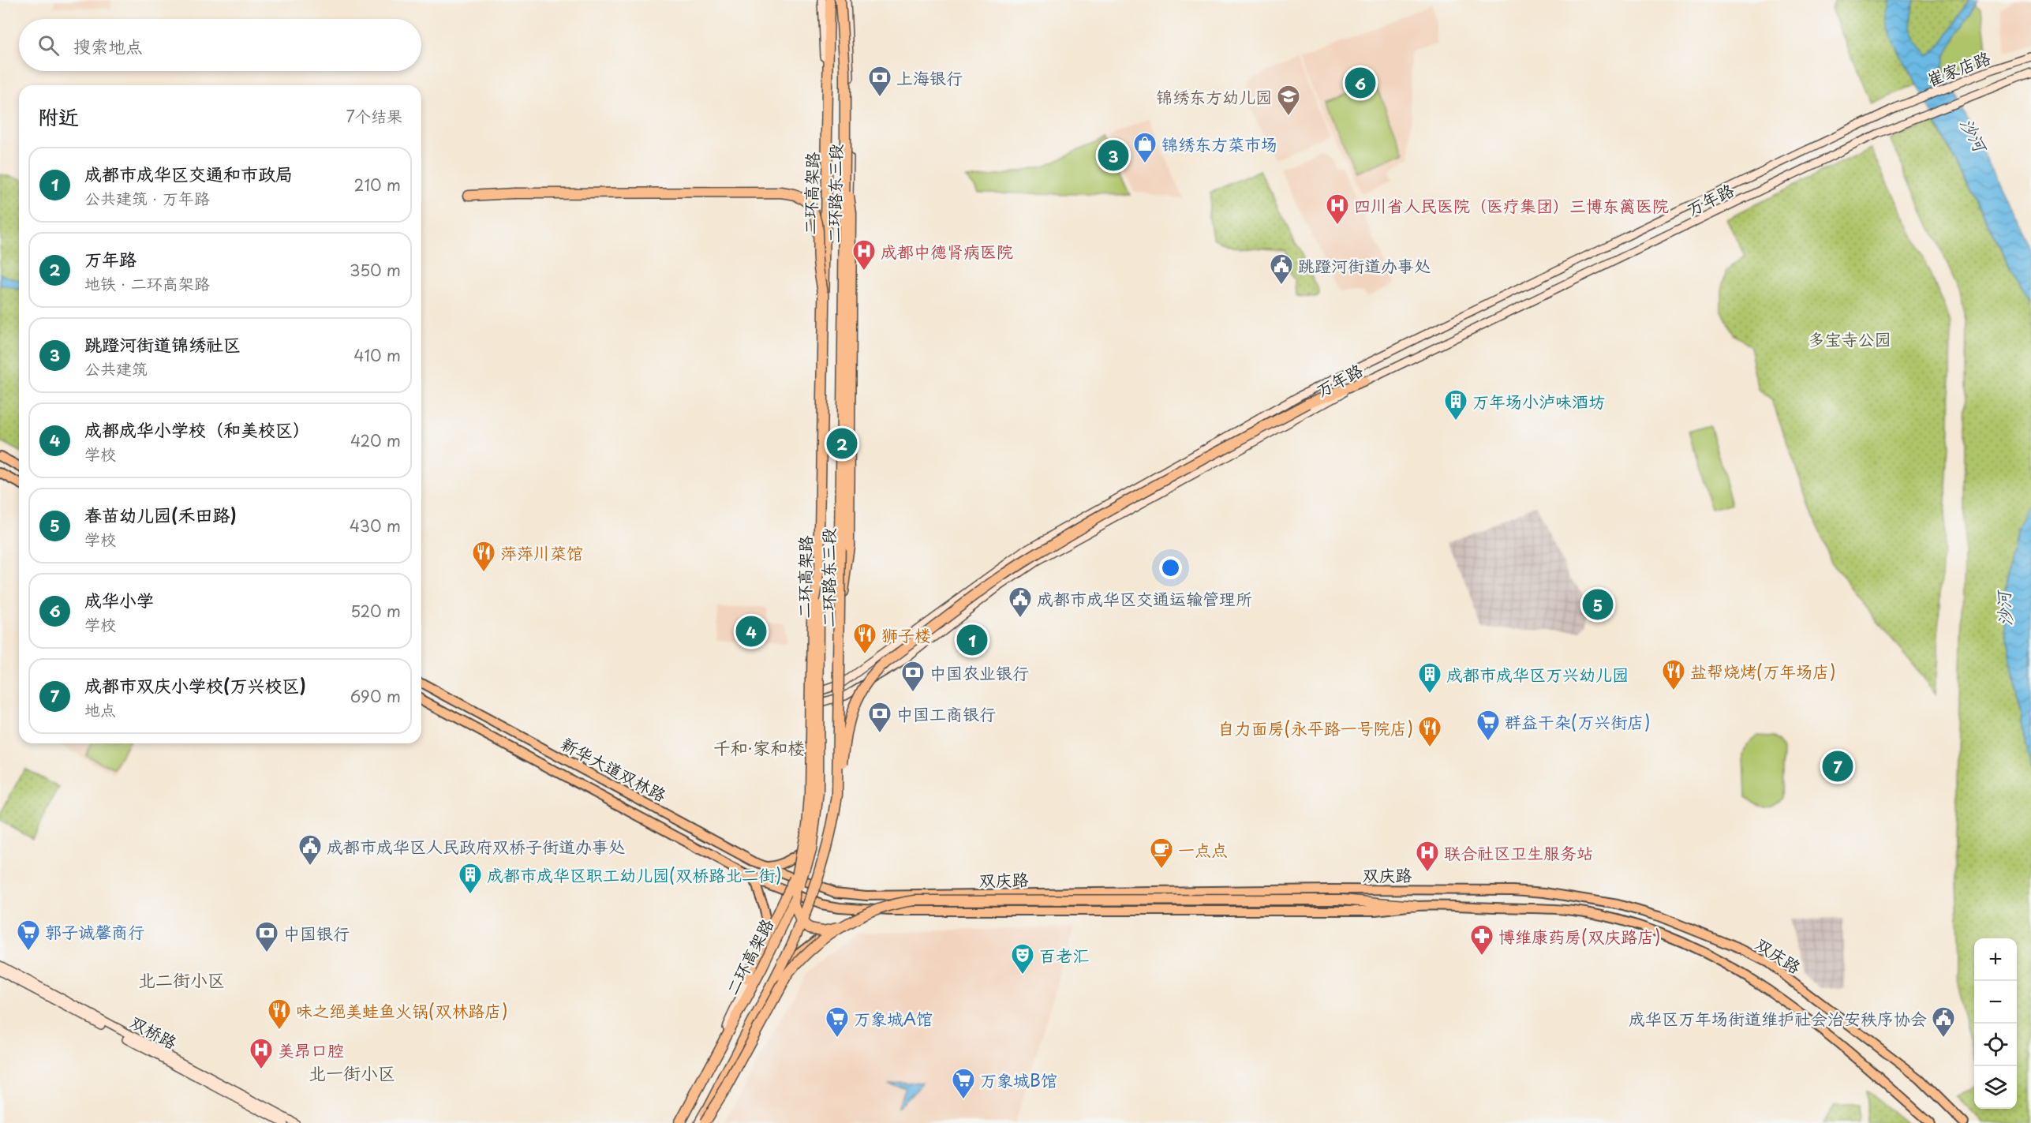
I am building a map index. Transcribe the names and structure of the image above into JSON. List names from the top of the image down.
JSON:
{
  "streets": {
    "highway": ["二环高架路"],
    "main road": [
      "崔家店路",
      "二环路东三段",
      "万年路",
      "新华大道双林路",
      "双庆路",
      "双桥路"
    ]
  },
  "crossings": [
    ["崔家店路", "万年路"],
    ["二环高架路", "二环路东三段"],
    ["二环路东三段", "万年路"],
    ["二环路东三段", "新华大道双林路"],
    ["二环路东三段", "双庆路"],
    ["新华大道双林路", "双庆路"]
  ],
  "districts": ["千和·家和楼", "北二街小区", "北一街小区"],
  "water": ["沙河"],
  "parks": ["多宝寺公园"],
  "places": {
    "bank": [
      "上海银行",
      "中国农业银行",
      "中国工商银行",
      "中国银行"
    ],
    "school or university": ["锦绣东方幼儿园"],
    "shop": ["锦绣东方菜市场"],
    "hospital": [
      "四川省人民医院（医疗集团）三博东篱医院",
      "成都中德肾病医院",
      "联合社区卫生服务站",
      "美昂口腔"
    ],
    "public building": [
      "跳蹬河街道办事处",
      "成都市成华区交通运输管理所",
      "成都市成华区人民政府双桥子街道办事处",
      "成华区万年场街道维护社会治安秩序协会"
    ],
    "building": ["万年场小泸味酒坊", "成都市成华区万兴幼儿园", "成都市成华区职工幼儿园(双桥路北二街)"],
    "restaurant": [
      "萍萍川菜馆",
      "狮子楼",
      "盐帮烧烤(万年场店)",
      "自力面房(永平路一号院店)",
      "味之绝美蛙鱼火锅(双林路店)"
    ],
    "supermarket": [
      "群益干杂(万兴街店)",
      "郭子诚馨商行",
      "万象城A馆",
      "万象城B馆"
    ],
    "cafe": ["一点点"],
    "pharmacy": ["博维康药房(双庆路店)"],
    "theatre": ["百老汇"]
  },
  "page": {
    "search": "搜索地点",
    "pins": [
      "6",
      "3",
      "2",
      "5",
      "4",
      "1",
      "7"
    ],
    "heading": ["附近", "7个结果"],
    "list": [
      {
        "mark": "1",
        "name": "成都市成华区交通和市政局",
        "note": "公共建筑 · 万年路",
        "value": "210 m"
      },
      {
        "mark": "2",
        "name": "万年路",
        "note": "地铁 · 二环高架路",
        "value": "350 m"
      },
      {
        "mark": "3",
        "name": "跳蹬河街道锦绣社区",
        "note": "公共建筑",
        "value": "410 m"
      },
      {
        "mark": "4",
        "name": "成都成华小学校（和美校区）",
        "note": "学校",
        "value": "420 m"
      },
      {
        "mark": "5",
        "name": "春苗幼儿园(禾田路)",
        "note": "学校",
        "value": "430 m"
      },
      {
        "mark": "6",
        "name": "成华小学",
        "note": "学校",
        "value": "520 m"
      },
      {
        "mark": "7",
        "name": "成都市双庆小学校(万兴校区)",
        "note": "地点",
        "value": "690 m"
      }
    ],
    "map_buttons": ["+", "−"]
  }
}
